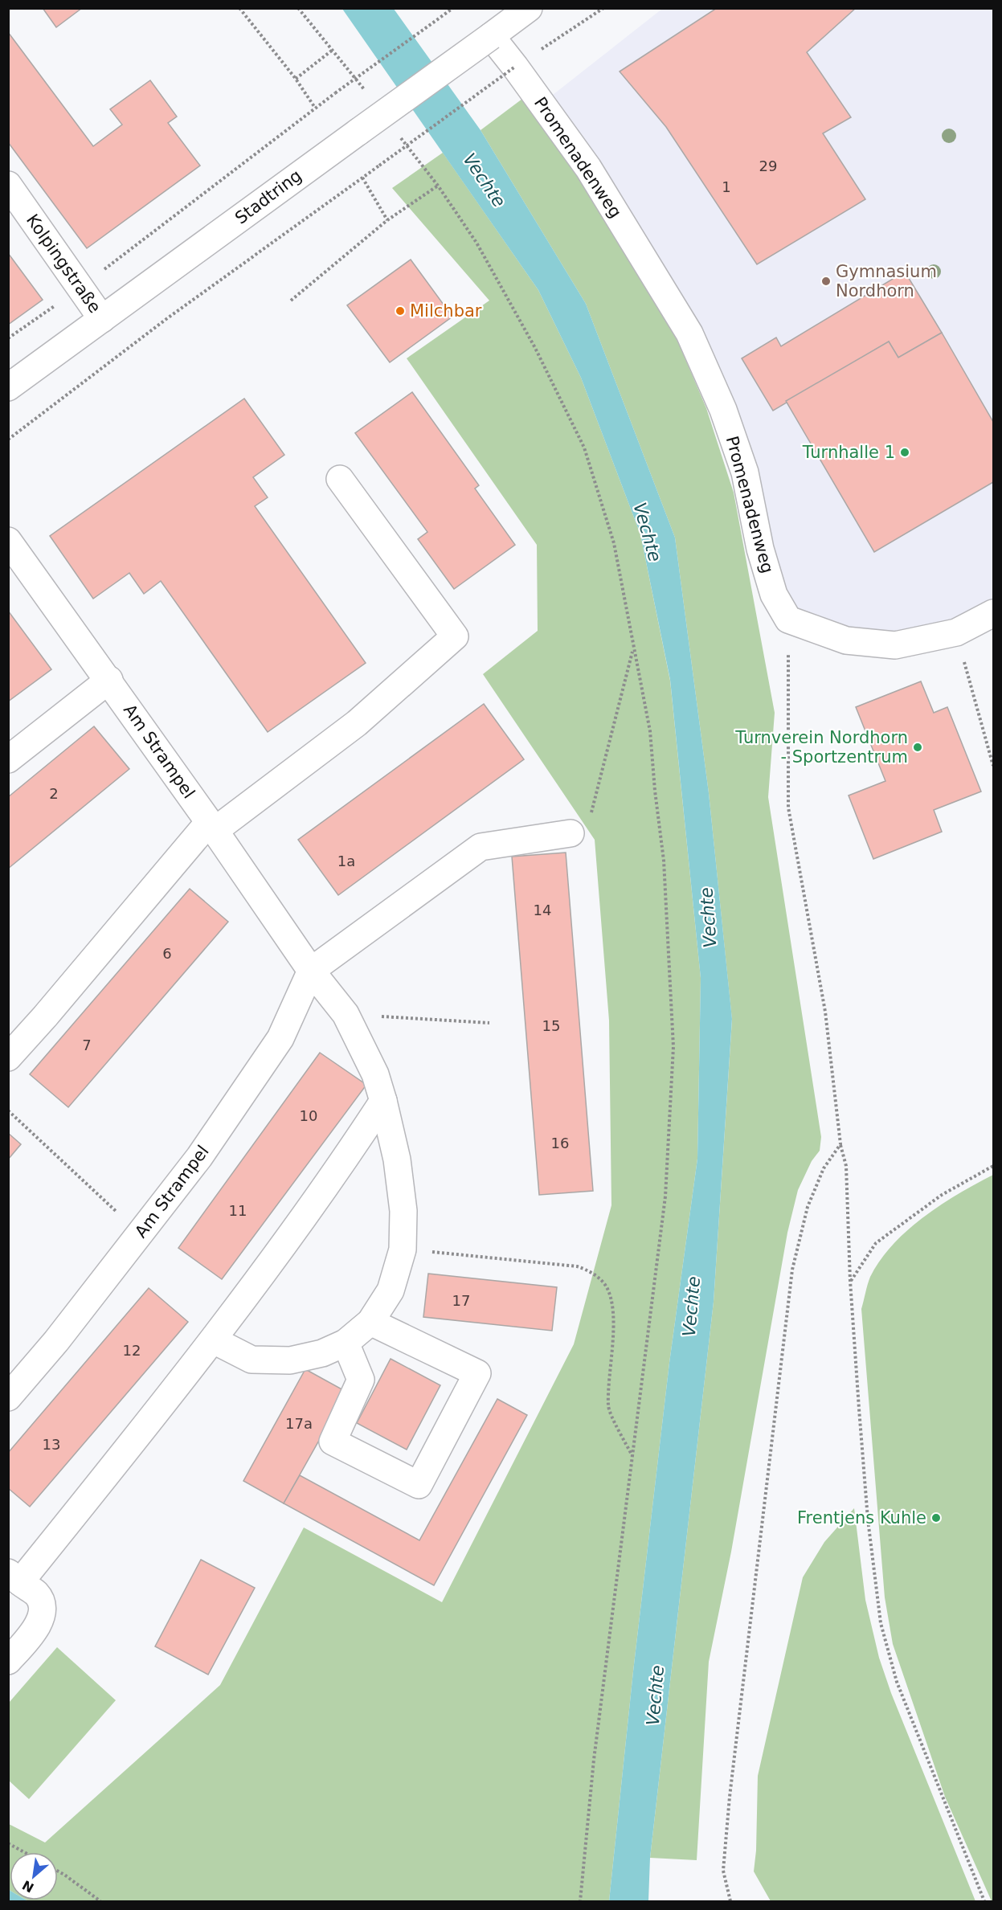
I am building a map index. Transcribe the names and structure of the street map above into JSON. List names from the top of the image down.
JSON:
{
  "streets": {
    "street": [
      "Promenadenweg",
      "Stadtring",
      "Kolpingstraße",
      "Am Strampel"
    ]
  },
  "crossings": [
    ["Promenadenweg", "Stadtring"],
    ["Stadtring", "Kolpingstraße"]
  ],
  "water": ["Vechte"],
  "places": [
    "Gymnasium Nordhorn",
    "Milchbar",
    "Turnhalle 1",
    "Turnverein Nordhorn - Sportzentrum",
    "Frentjens Kuhle"
  ],
  "house_numbers": [
    "29",
    "1",
    "2",
    "1a",
    "14",
    "6",
    "15",
    "7",
    "10",
    "16",
    "11",
    "17",
    "12",
    "17a",
    "13"
  ],
  "north": "bottom left"
}
